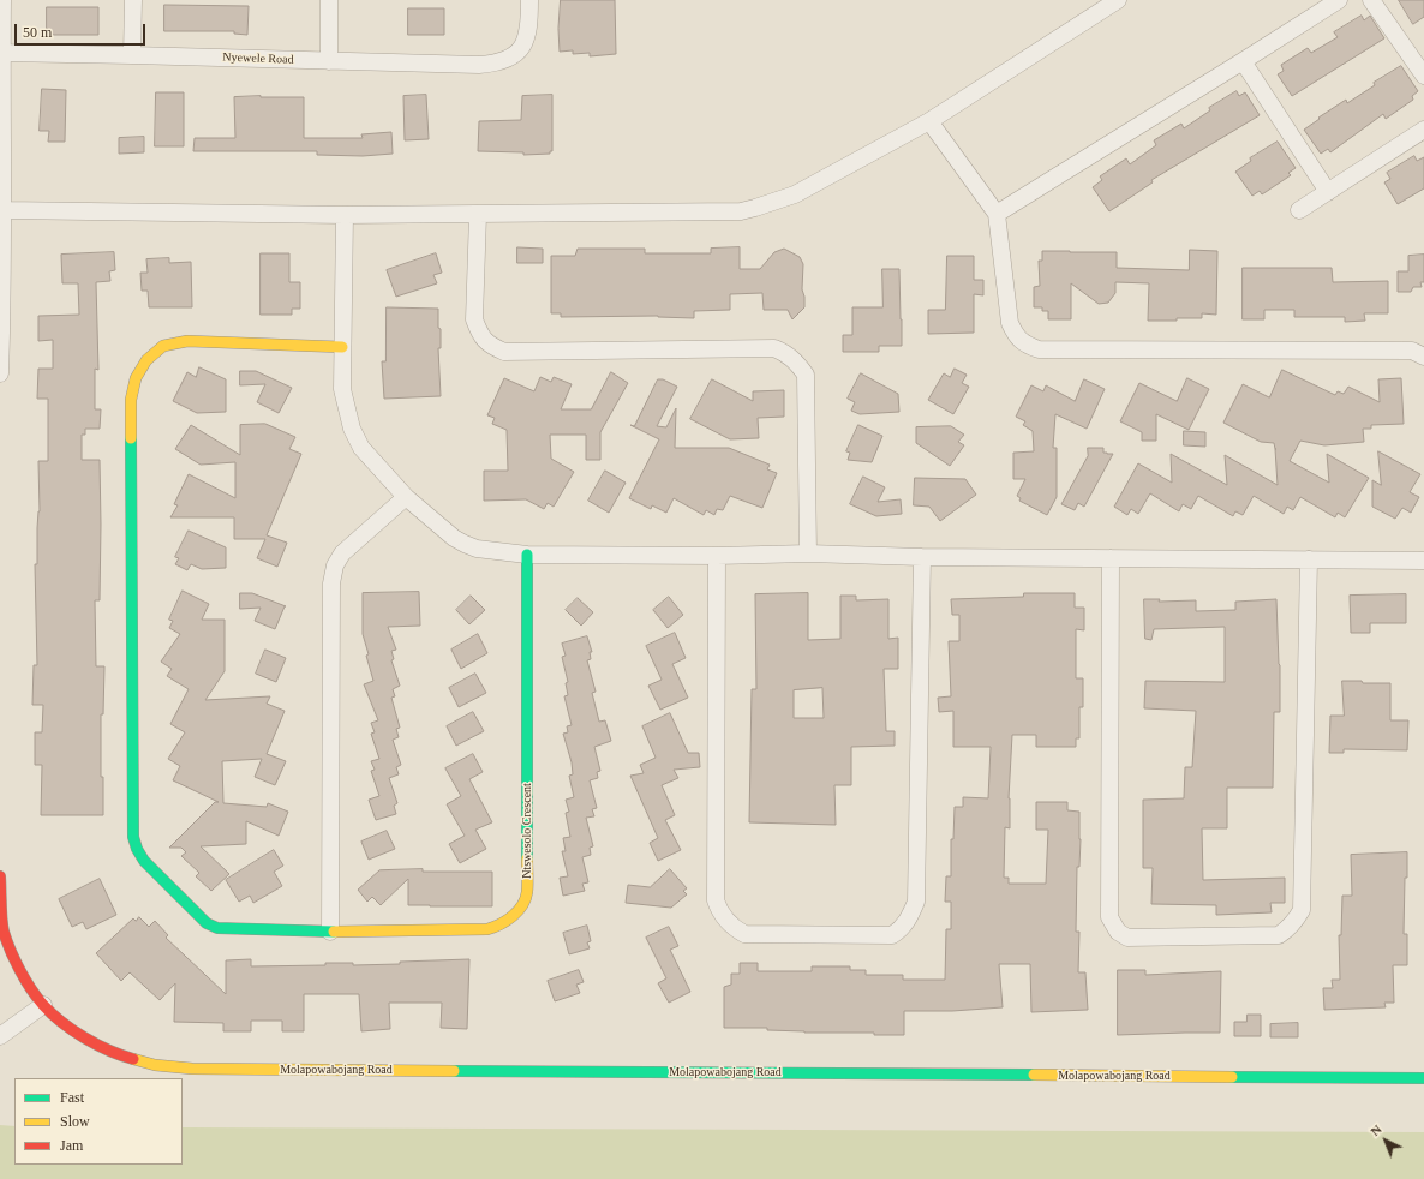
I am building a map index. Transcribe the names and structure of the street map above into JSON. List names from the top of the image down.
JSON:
{
  "streets": {
    "street": ["Nyewele Road", "Ntswesolo Crescent", "Molapowabojang Road"]
  },
  "legend": ["Fast", "Slow", "Jam"],
  "scale_bar": "50 m",
  "north": "top left"
}
